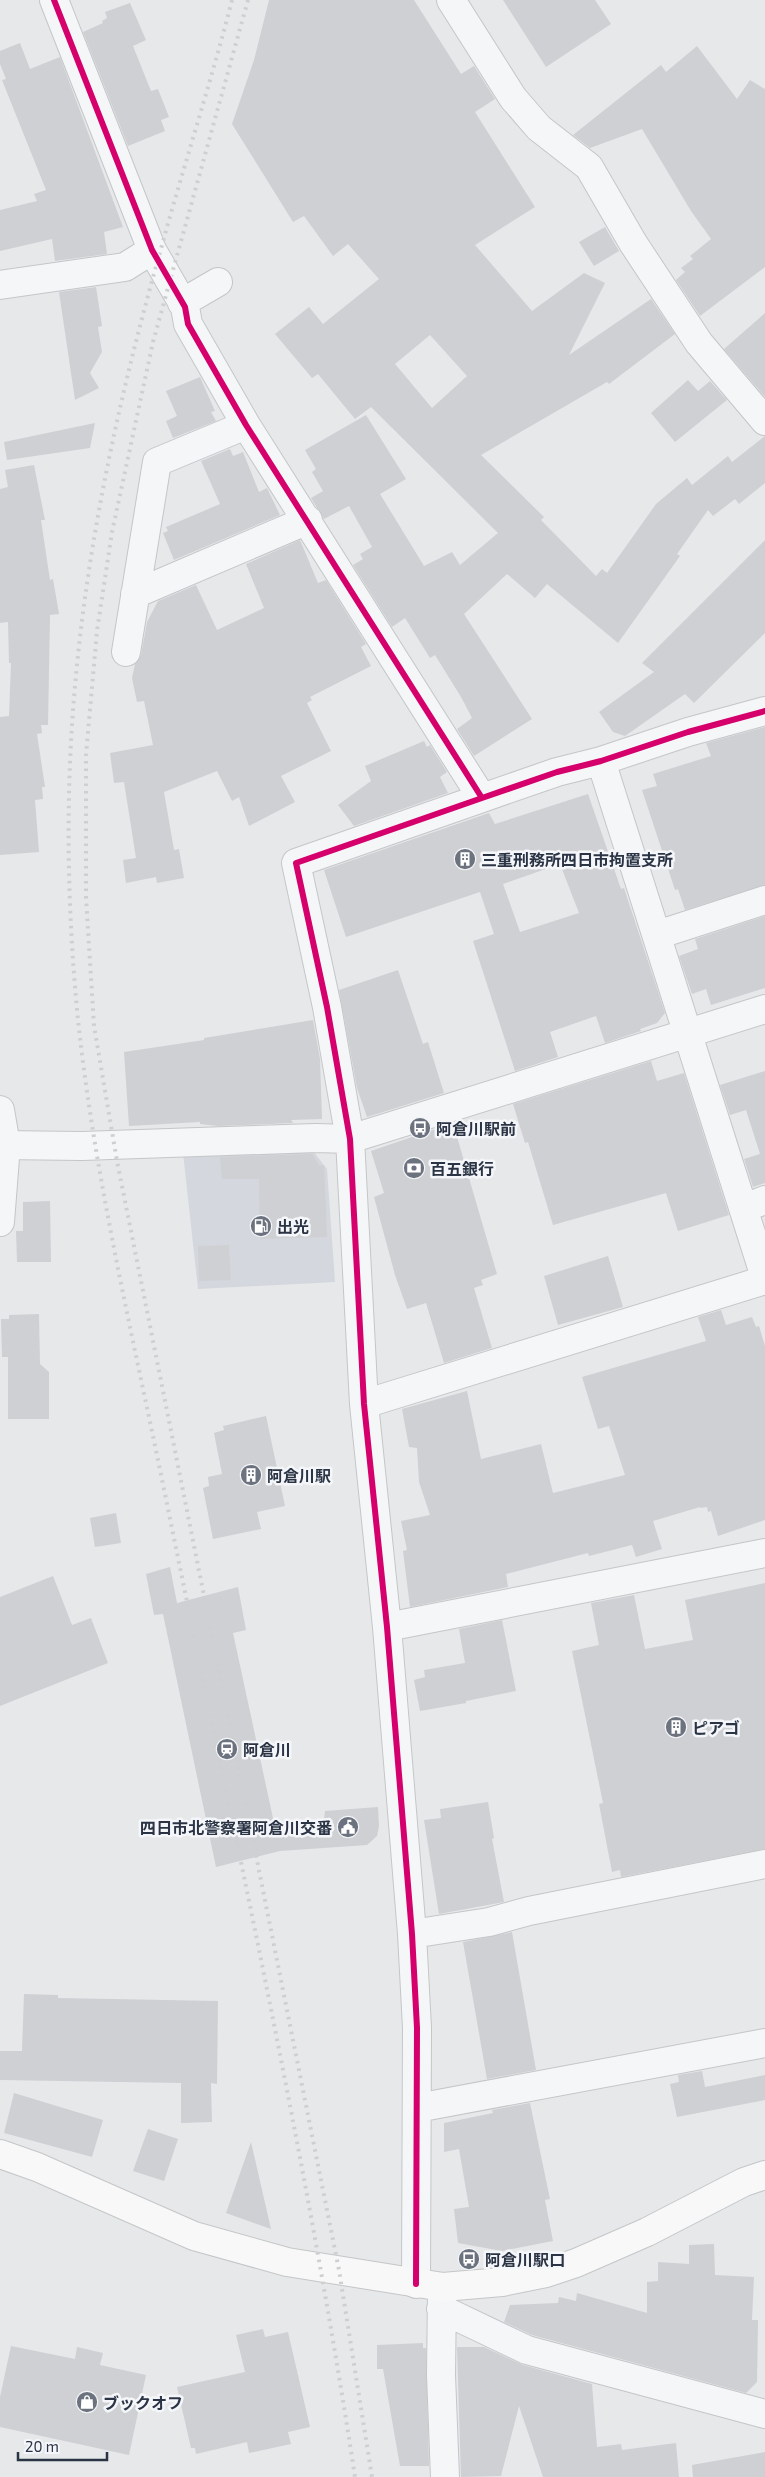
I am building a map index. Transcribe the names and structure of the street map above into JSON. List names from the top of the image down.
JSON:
{
  "places": {
    "building": ["三重刑務所四日市拘置支所", "阿倉川駅", "ピアゴ"],
    "bus stop": ["阿倉川駅前", "阿倉川駅口"],
    "bank": ["百五銀行"],
    "fuel station": ["出光"],
    "station": ["阿倉川"],
    "public building": ["四日市北警察署阿倉川交番"],
    "shop": ["ブックオフ"]
  },
  "scale_bar": "20 m"
}
